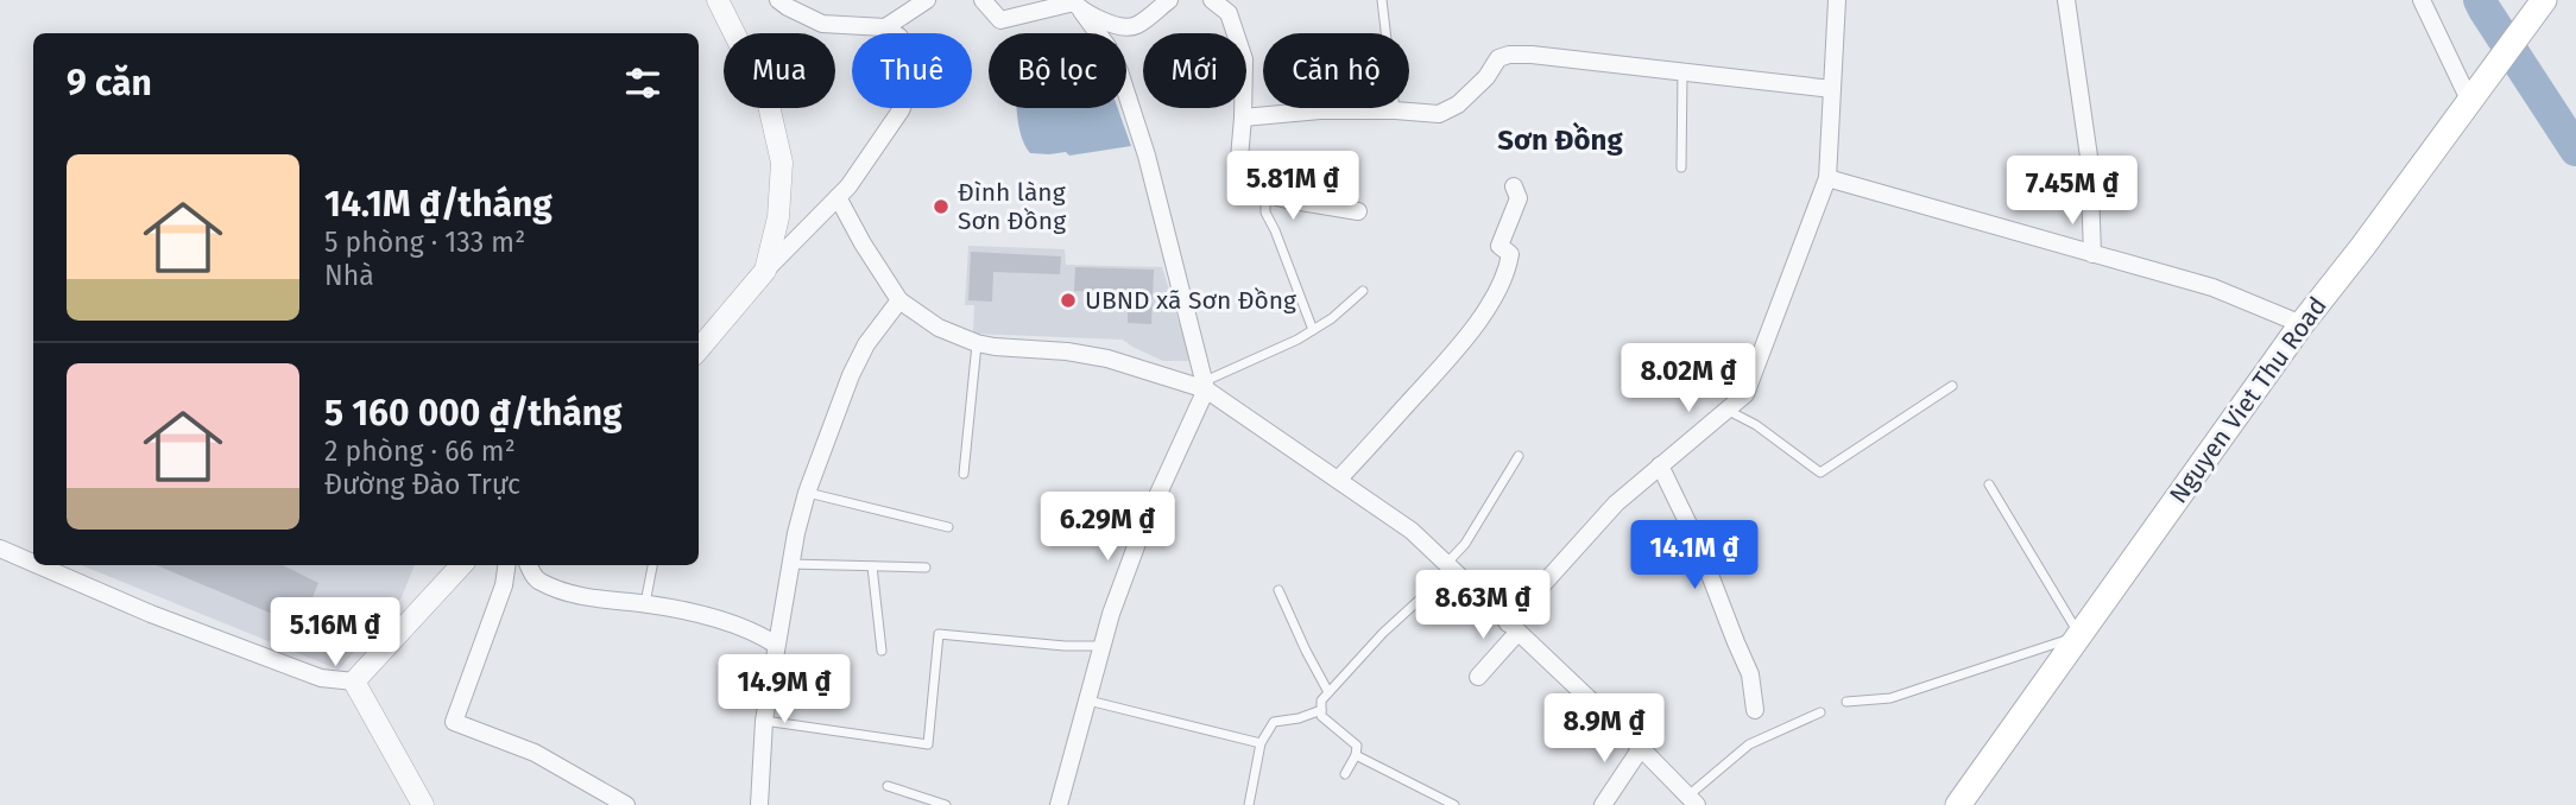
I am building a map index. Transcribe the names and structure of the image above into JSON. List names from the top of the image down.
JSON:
{
  "streets": {
    "main road": ["Nguyen Viet Thu Road"]
  },
  "districts": ["Sơn Đồng"],
  "places": ["Đình làng Sơn Đồng", "UBND xã Sơn Đồng"],
  "page": {
    "chip": [
      "Mua",
      "Thuê",
      "Bộ lọc",
      "Mới",
      "Căn hộ"
    ],
    "heading": "9 căn",
    "list": [
      {
        "name": "14.1M ₫/tháng",
        "note": "5 phòng · 133 m² · Nhà"
      },
      {
        "name": "5 160 000 ₫/tháng",
        "note": "2 phòng · 66 m² · Đường Đào Trực"
      }
    ],
    "price": [
      "5.81M ₫",
      "7.45M ₫",
      "8.02M ₫",
      "6.29M ₫",
      "14.1M ₫",
      "8.63M ₫",
      "5.16M ₫",
      "14.9M ₫",
      "8.9M ₫"
    ]
  }
}
